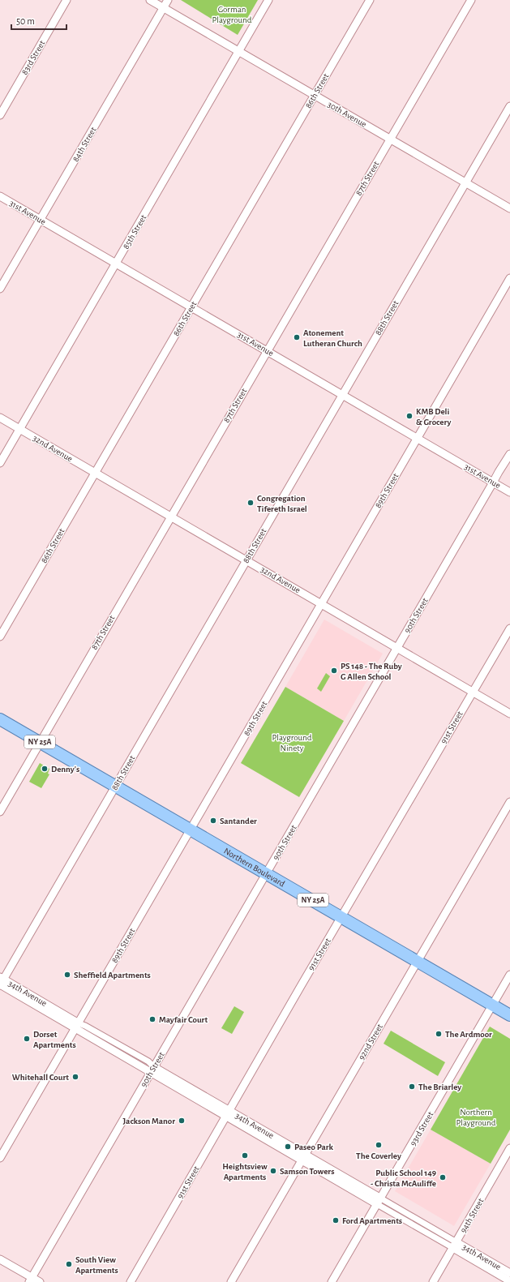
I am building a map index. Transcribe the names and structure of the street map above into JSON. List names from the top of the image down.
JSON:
{
  "streets": {
    "main road": ["NY 25A", "Northern Boulevard"],
    "street": [
      "83rd Street",
      "86th Street",
      "30th Avenue",
      "84th Street",
      "87th Street",
      "31st Avenue",
      "85th Street",
      "88th Street",
      "32nd Avenue",
      "89th Street",
      "90th Street",
      "91st Street",
      "34th Avenue",
      "92nd Street",
      "93rd Street",
      "94th Street"
    ]
  },
  "crossings": [
    ["86th Street", "30th Avenue"],
    ["86th Street", "31st Avenue"],
    ["86th Street", "32nd Avenue"],
    ["30th Avenue", "84th Street"],
    ["30th Avenue", "87th Street"],
    ["30th Avenue", "85th Street"],
    ["30th Avenue", "88th Street"],
    ["84th Street", "31st Avenue"],
    ["87th Street", "31st Avenue"],
    ["87th Street", "32nd Avenue"],
    ["87th Street", "Northern Boulevard"],
    ["31st Avenue", "85th Street"],
    ["31st Avenue", "88th Street"],
    ["31st Avenue", "89th Street"],
    ["31st Avenue", "90th Street"],
    ["85th Street", "32nd Avenue"],
    ["88th Street", "32nd Avenue"],
    ["88th Street", "Northern Boulevard"],
    ["88th Street", "34th Avenue"],
    ["32nd Avenue", "89th Street"],
    ["32nd Avenue", "90th Street"],
    ["32nd Avenue", "91st Street"],
    ["89th Street", "Northern Boulevard"],
    ["89th Street", "34th Avenue"],
    ["90th Street", "Northern Boulevard"],
    ["90th Street", "34th Avenue"],
    ["91st Street", "Northern Boulevard"],
    ["91st Street", "34th Avenue"],
    ["Northern Boulevard", "92nd Street"],
    ["Northern Boulevard", "93rd Street"],
    ["34th Avenue", "92nd Street"],
    ["34th Avenue", "93rd Street"],
    ["34th Avenue", "94th Street"]
  ],
  "parks": ["Gorman Playground", "Playground Ninety", "Northern Playground"],
  "places": [
    "Atonement Lutheran Church",
    "KMB Deli & Grocery",
    "Congregation Tifereth Israel",
    "PS 148 - The Ruby G Allen School",
    "Denny's",
    "Santander",
    "Sheffield Apartments",
    "Mayfair Court",
    "The Ardmoor",
    "Dorset Apartments",
    "Whitehall Court",
    "The Briarley",
    "Jackson Manor",
    "The Coverley",
    "Paseo Park",
    "Heightsview Apartments",
    "Samson Towers",
    "Public School 149 - Christa McAuliffe",
    "Ford Apartments",
    "South View Apartments"
  ],
  "scale_bar": "50 m"
}
